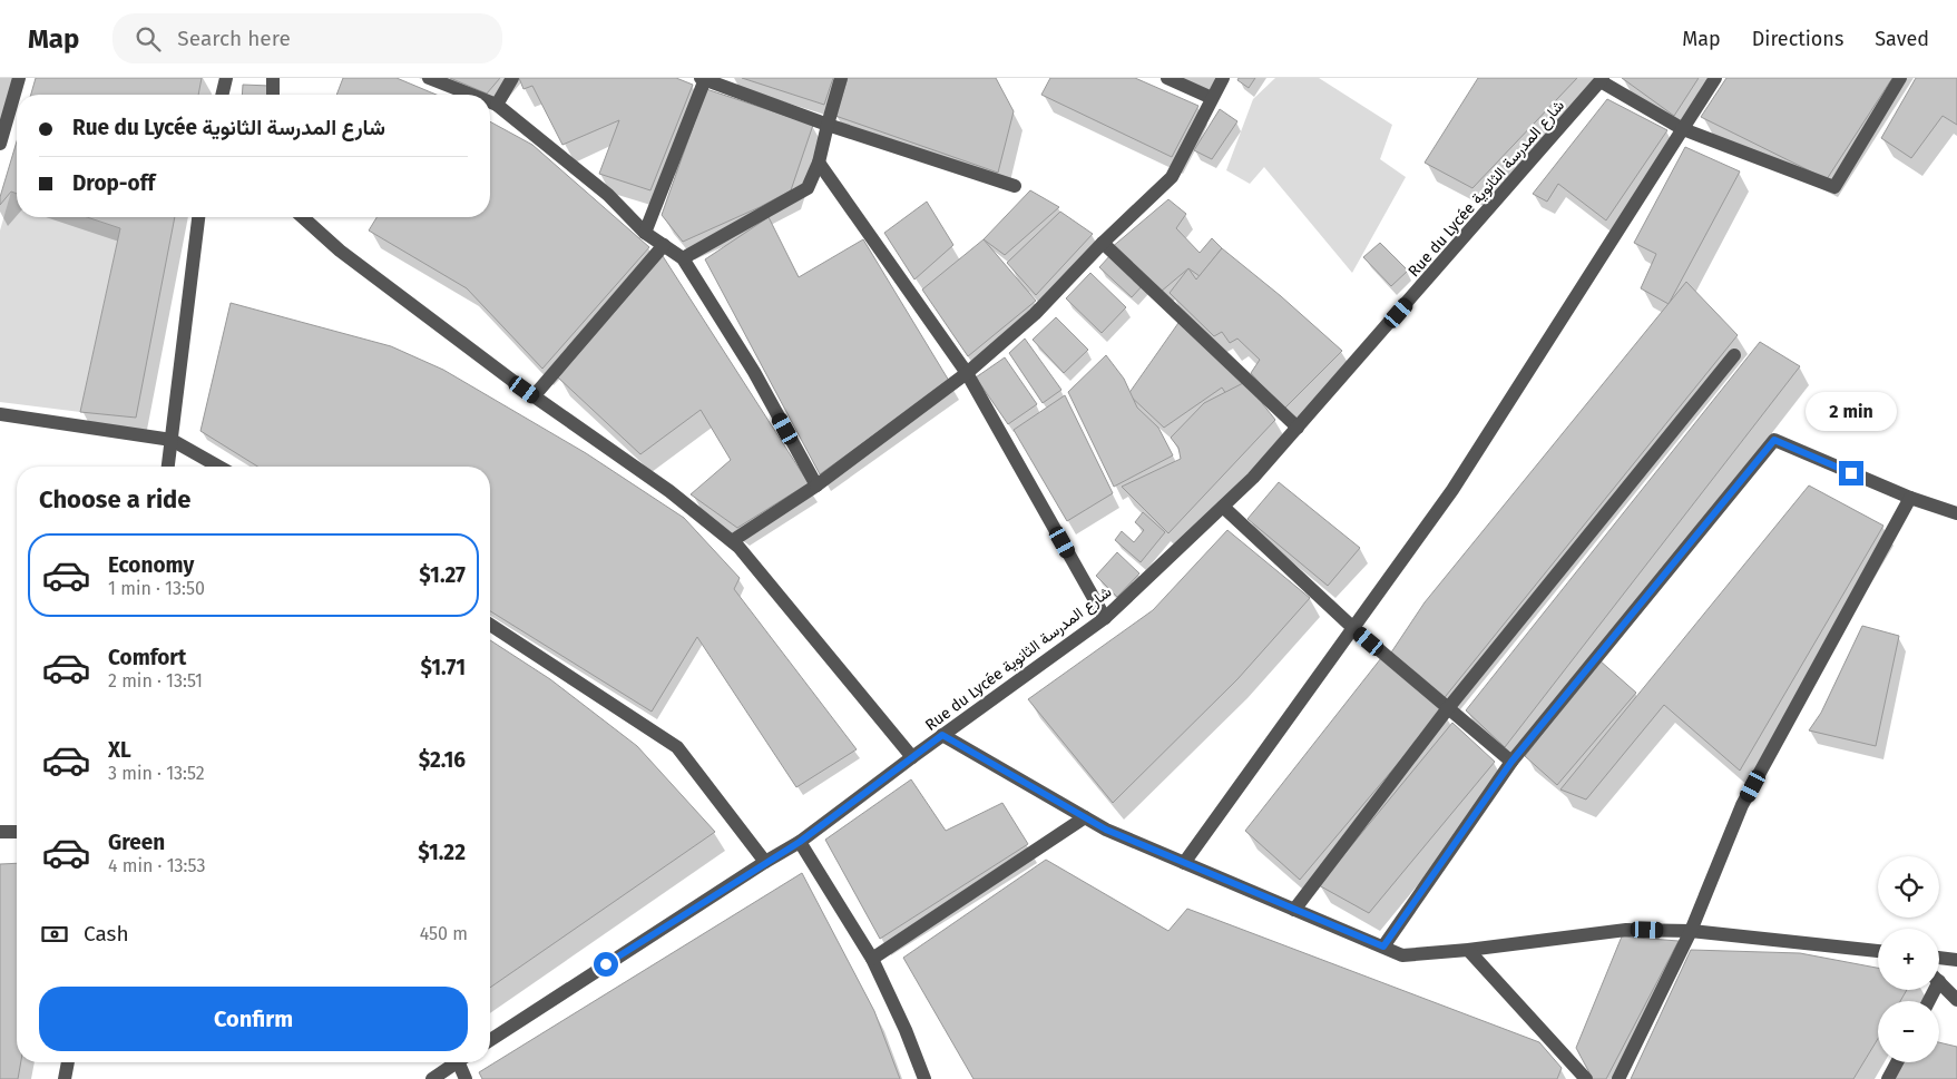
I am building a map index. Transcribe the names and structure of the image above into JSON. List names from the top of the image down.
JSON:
{
  "streets": {
    "street": ["Rue du Lycée شارع المدرسة الثانوية"]
  },
  "page": {
    "header": "Map",
    "search": "Search here",
    "nav": ["Map", "Directions", "Saved"],
    "banner": ["Rue du Lycée شارع المدرسة الثانوية", "Drop-off"],
    "bubble": "2 min",
    "heading": "Choose a ride",
    "list": [
      {
        "name": "Economy",
        "note": "1 min · 13:50",
        "value": "$1.27"
      },
      {
        "name": "Comfort",
        "note": "2 min · 13:51",
        "value": "$1.71"
      },
      {
        "name": "XL",
        "note": "3 min · 13:52",
        "value": "$2.16"
      },
      {
        "name": "Green",
        "note": "4 min · 13:53",
        "value": "$1.22"
      }
    ],
    "map_buttons": ["+", "−"],
    "pay": ["Cash", "450 m"],
    "buttons": "Confirm"
  }
}
